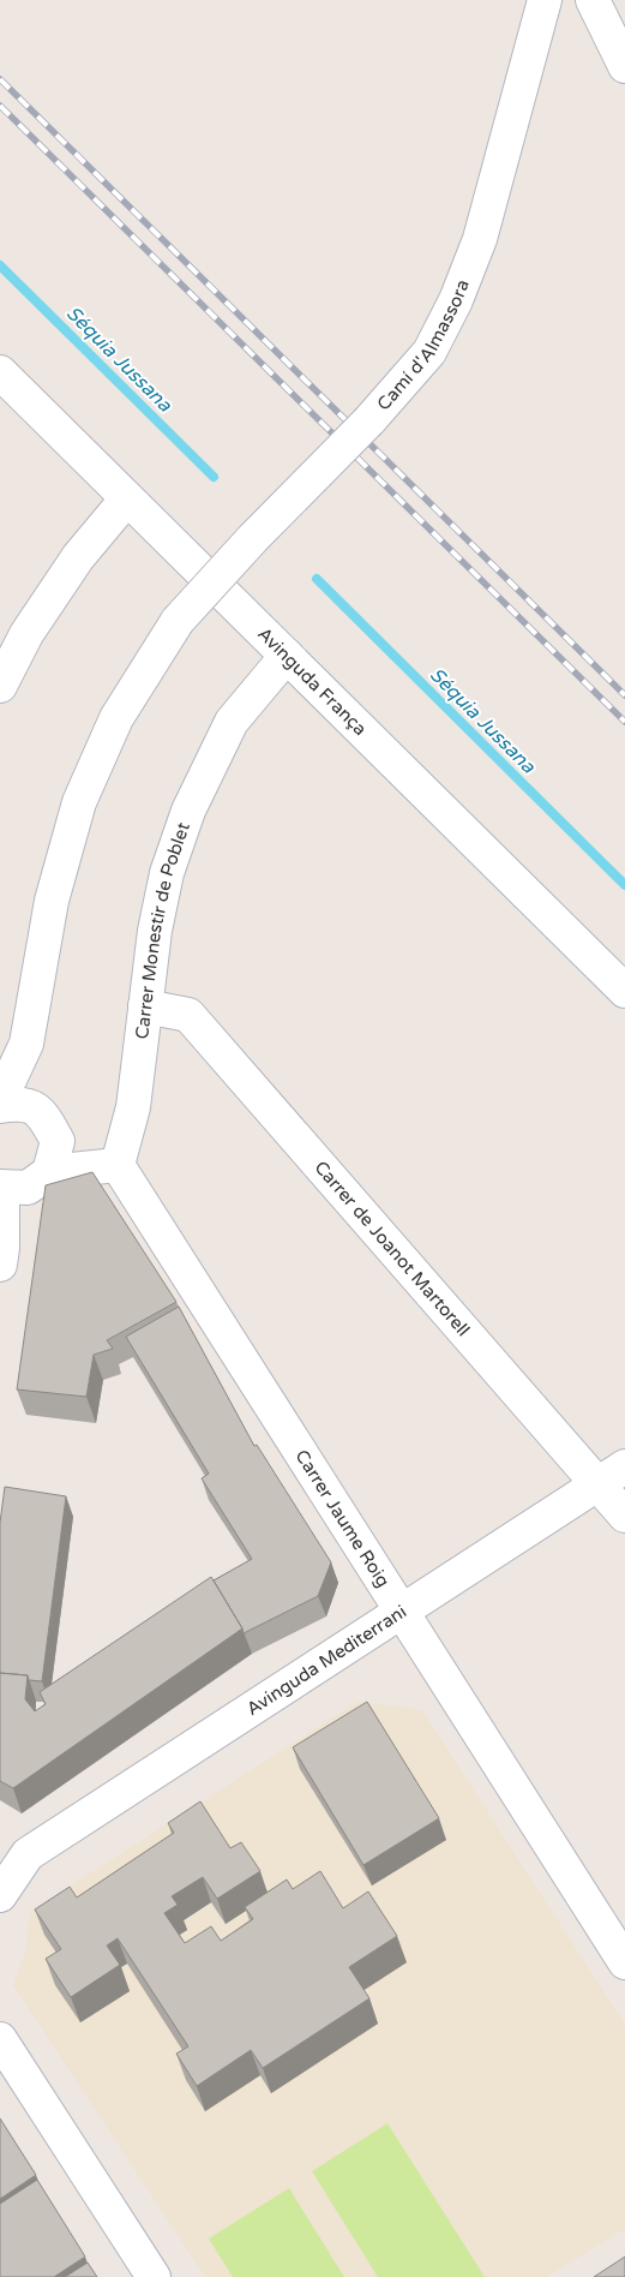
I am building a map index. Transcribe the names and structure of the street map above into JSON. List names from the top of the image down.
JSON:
{
  "streets": {
    "street": [
      "Camí d'Almassora",
      "Avinguda França",
      "Carrer Monestir de Poblet",
      "Carrer de Joanot Martorell",
      "Carrer Jaume Roig",
      "Avinguda Mediterrani"
    ]
  },
  "crossings": [
    ["Avinguda França", "Carrer Monestir de Poblet"],
    ["Carrer Monestir de Poblet", "Carrer de Joanot Martorell"],
    ["Carrer Monestir de Poblet", "Carrer Jaume Roig"],
    ["Carrer de Joanot Martorell", "Avinguda Mediterrani"],
    ["Carrer Jaume Roig", "Avinguda Mediterrani"]
  ],
  "water": ["Séquia Jussana"]
}
